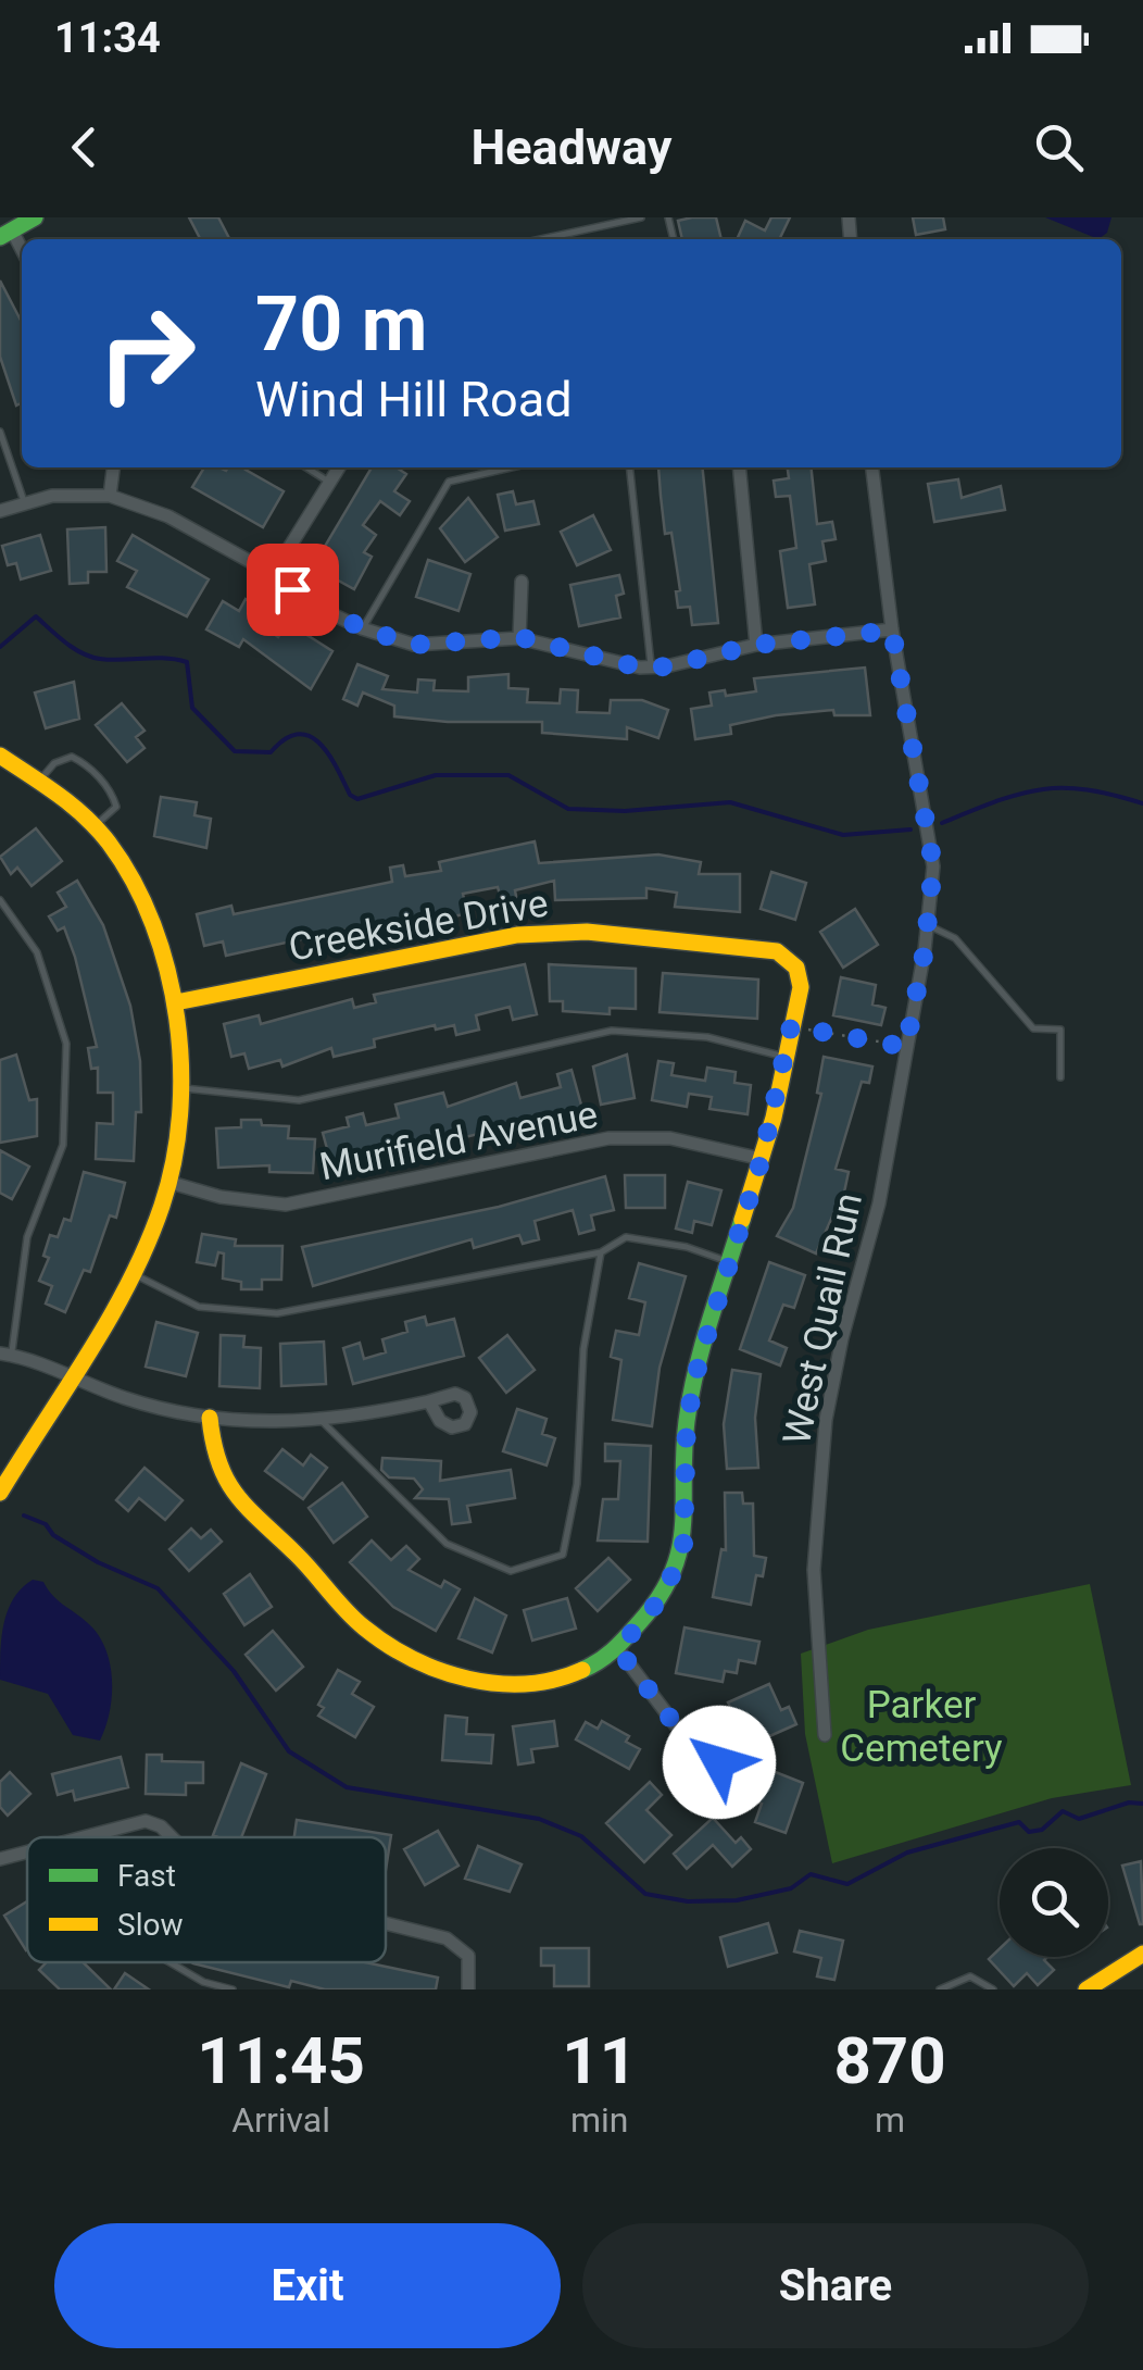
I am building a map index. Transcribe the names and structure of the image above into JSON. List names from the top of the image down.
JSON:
{
  "streets": {
    "street": ["Creekside Drive", "Murifield Avenue", "West Quail Run"]
  },
  "parks": ["Parker Cemetery"],
  "legend": ["Fast", "Slow"],
  "page": {
    "status": "11:34",
    "header": "Headway",
    "turn": ["70 m", "Wind Hill Road"],
    "eta": [
      "11:45",
      "Arrival",
      "11",
      "min",
      "870",
      "m"
    ],
    "buttons": ["Exit", "Share"]
  }
}
